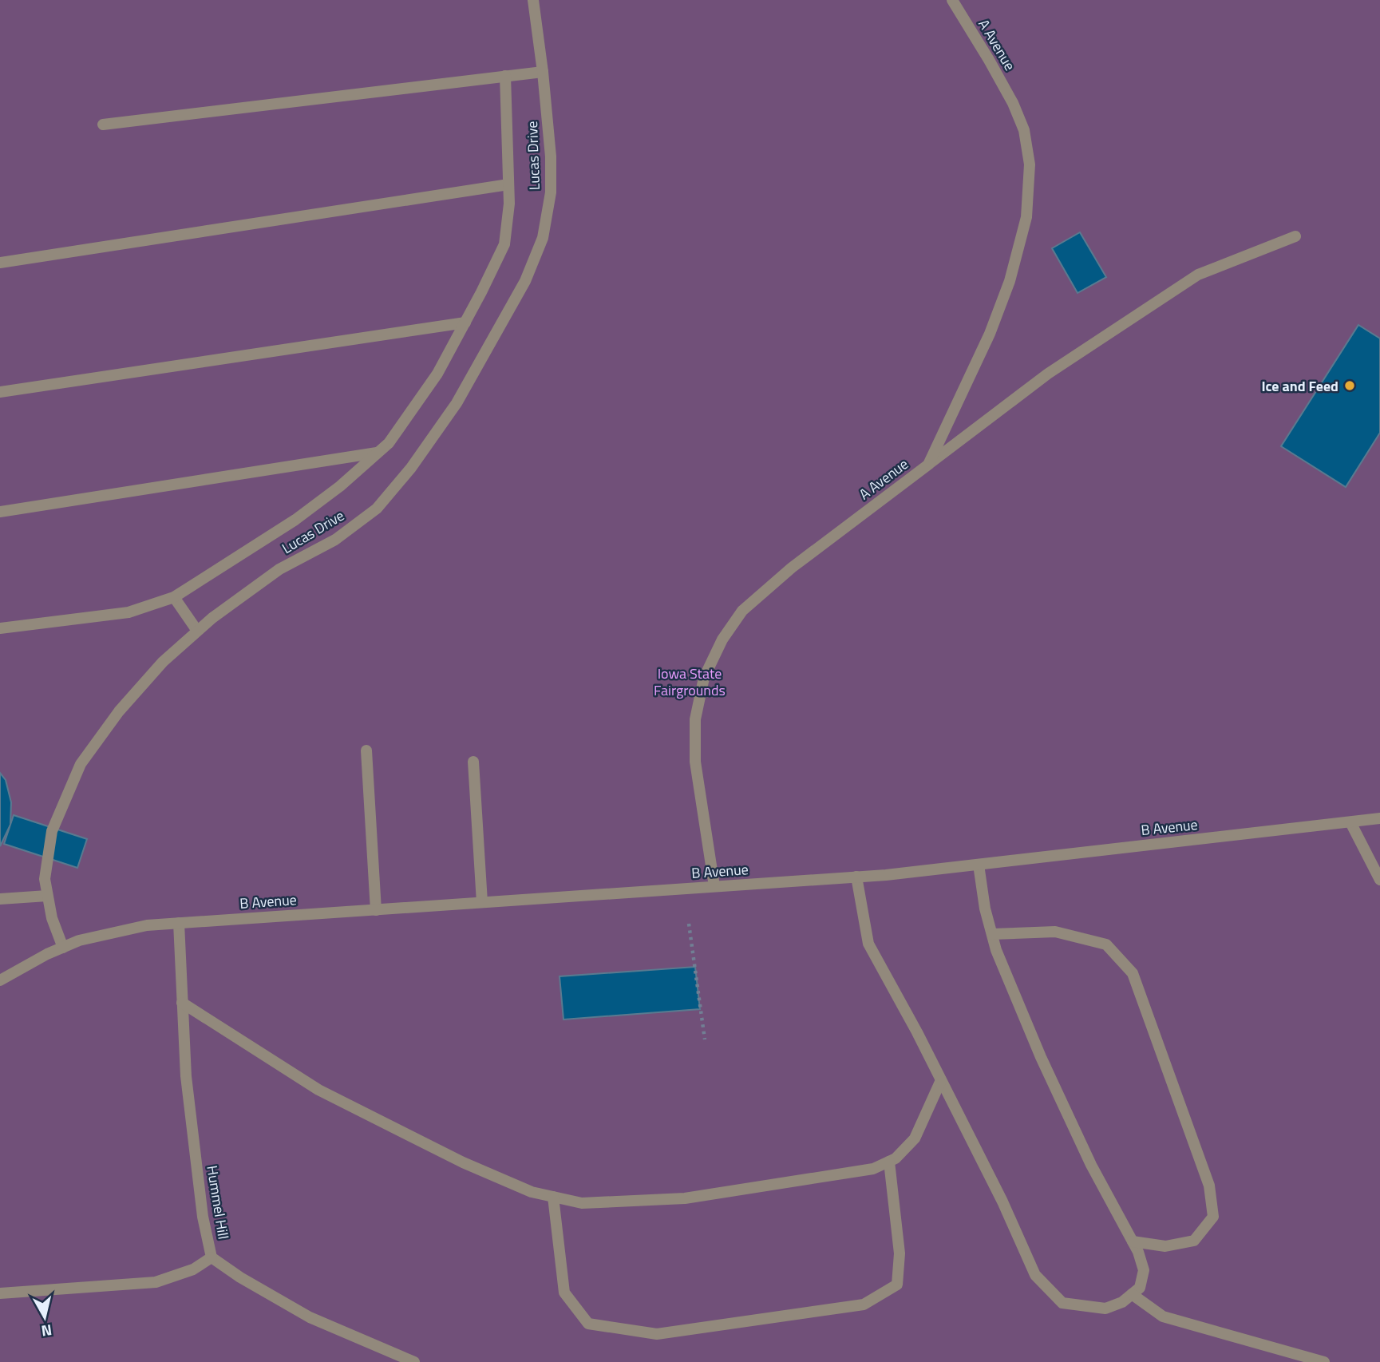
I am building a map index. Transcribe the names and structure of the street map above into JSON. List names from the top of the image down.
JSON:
{
  "streets": {
    "lane": [
      "A Avenue",
      "Lucas Drive",
      "B Avenue",
      "Hummel Hill"
    ]
  },
  "crossings": [
    ["A Avenue", "B Avenue"],
    ["Lucas Drive", "B Avenue"],
    ["B Avenue", "Hummel Hill"]
  ],
  "parks": ["Iowa State Fairgrounds"],
  "places": ["Ice and Feed"],
  "north": "bottom"
}
